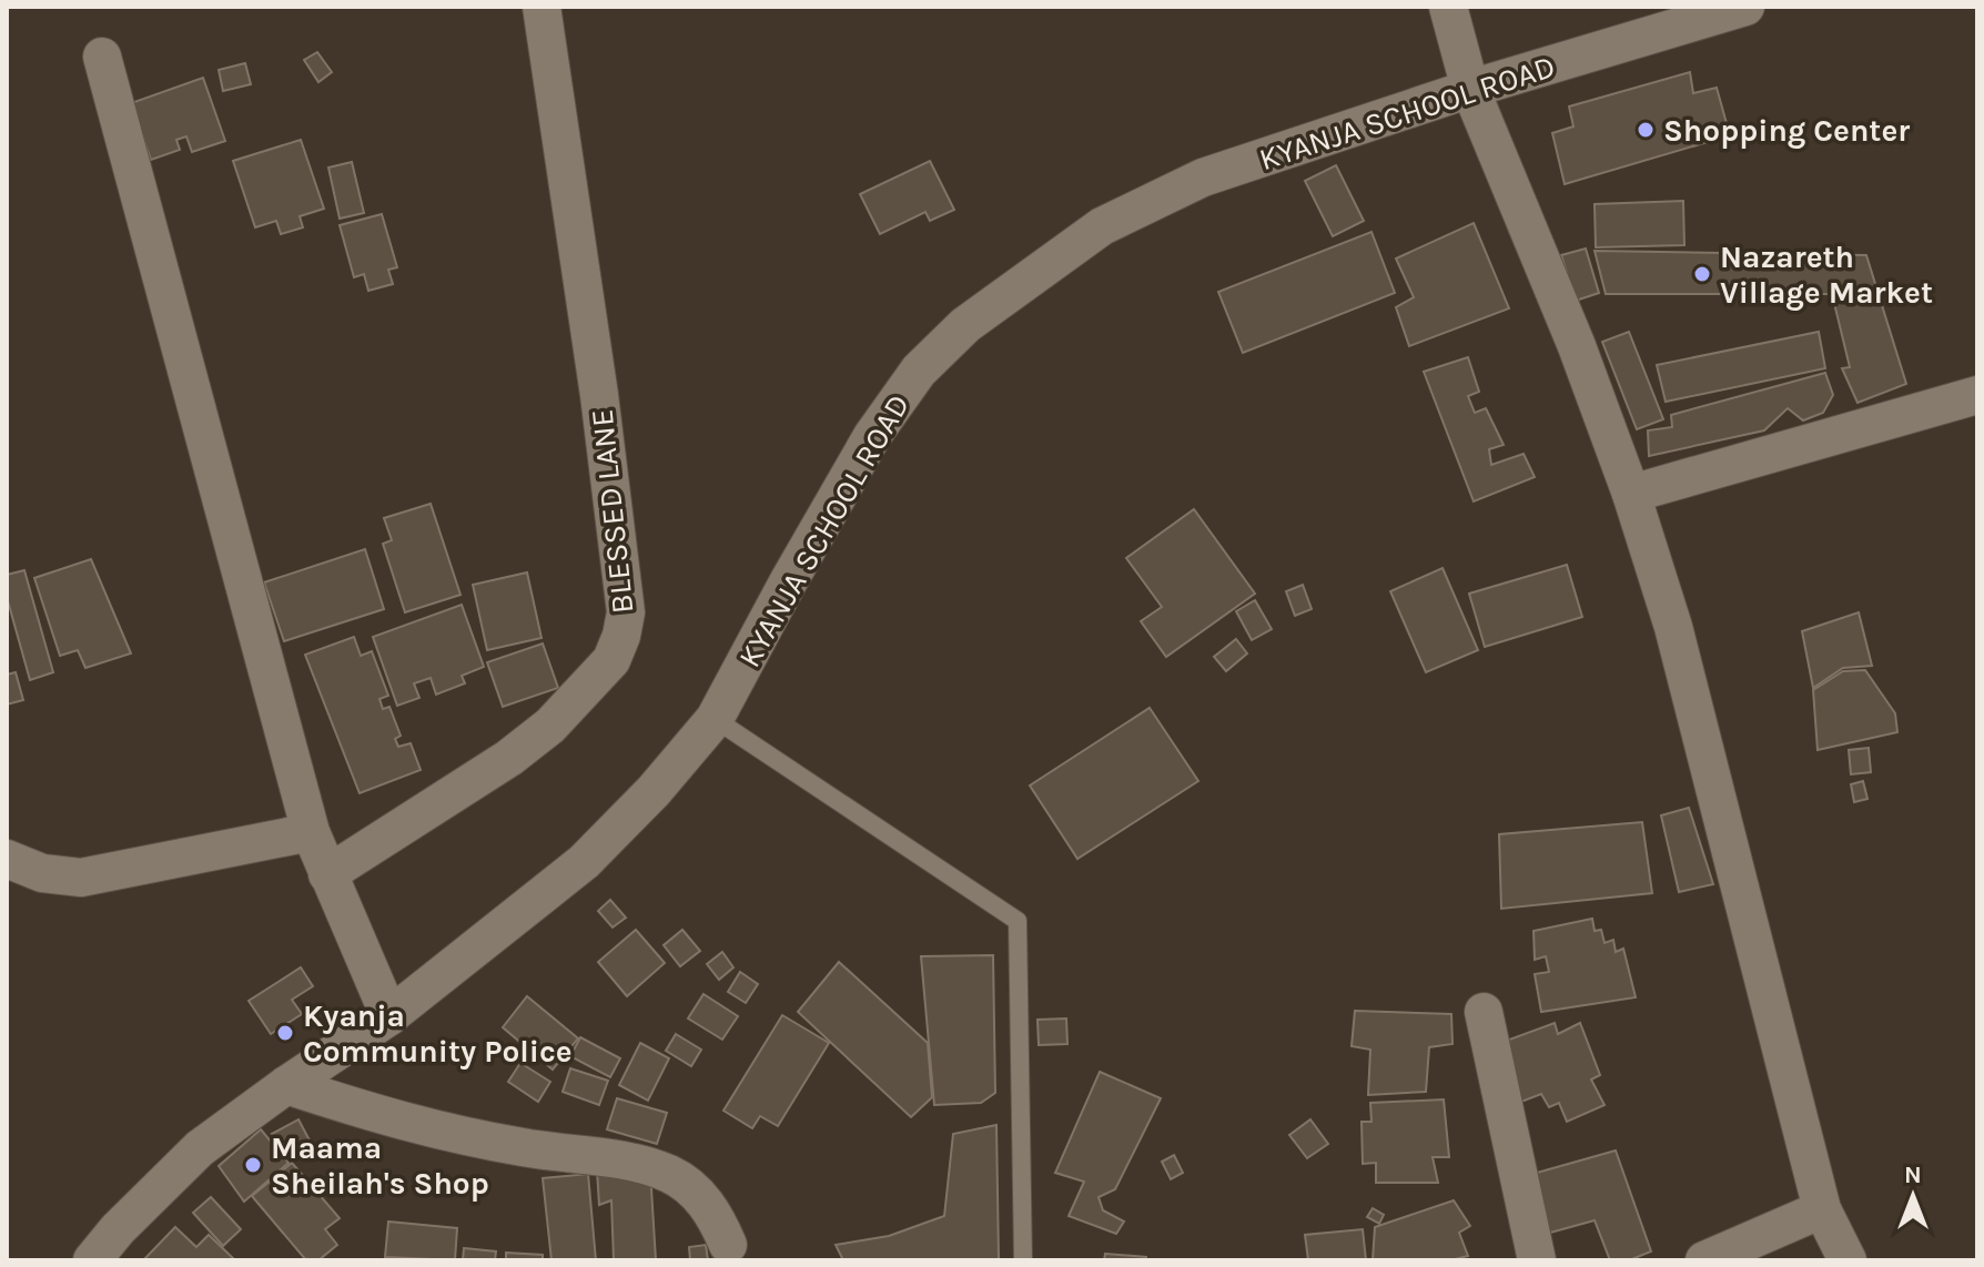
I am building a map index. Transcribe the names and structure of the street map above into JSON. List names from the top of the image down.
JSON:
{
  "streets": {
    "street": ["KYANJA SCHOOL ROAD", "BLESSED LANE"]
  },
  "places": [
    "Shopping Center",
    "Nazareth Village Market",
    "Kyanja Community Police",
    "Maama Sheilah's Shop"
  ],
  "north": "top"
}
